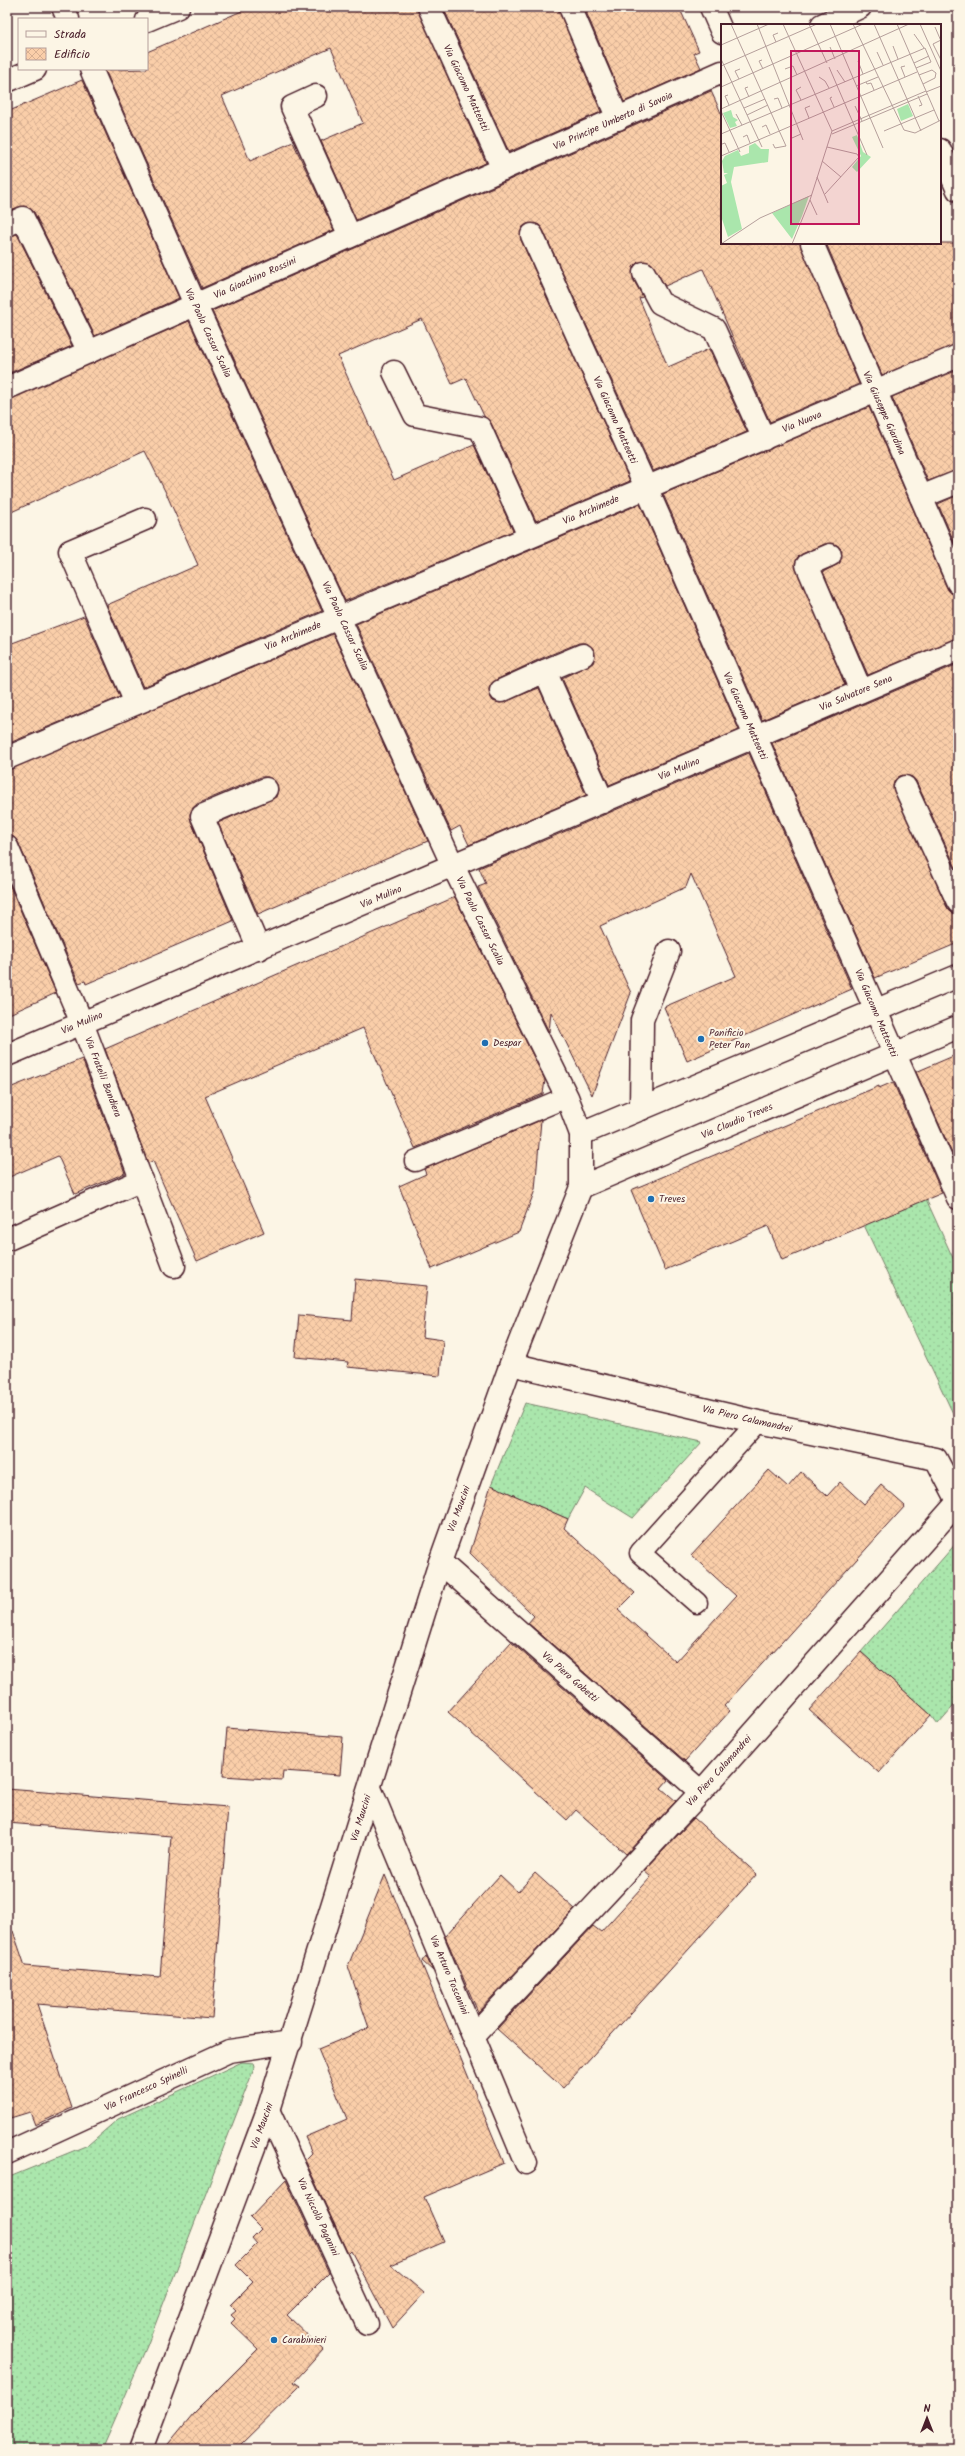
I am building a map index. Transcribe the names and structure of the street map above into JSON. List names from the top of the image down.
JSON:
{
  "streets": {
    "street": [
      "Via Giacomo Matteotti",
      "Via Principe Umberto di Savoia",
      "Via Gioachino Rossini",
      "Via Paolo Cassar Scalia",
      "Via Giuseppe Giardina",
      "Via Nuova",
      "Via Archimede",
      "Via Salvatore Sena",
      "Via Mulino",
      "Via Fratelli Bandiera",
      "Via Claudio Treves",
      "Via Piero Calamandrei",
      "Via Maucini",
      "Via Piero Gobetti",
      "Via Arturo Toscanini",
      "Via Francesco Spinelli",
      "Via Niccolò Paganini"
    ]
  },
  "crossings": [
    ["Via Giacomo Matteotti", "Via Principe Umberto di Savoia"],
    ["Via Giacomo Matteotti", "Via Gioachino Rossini"],
    ["Via Giacomo Matteotti", "Via Nuova"],
    ["Via Giacomo Matteotti", "Via Archimede"],
    ["Via Giacomo Matteotti", "Via Salvatore Sena"],
    ["Via Giacomo Matteotti", "Via Mulino"],
    ["Via Giacomo Matteotti", "Via Claudio Treves"],
    ["Via Principe Umberto di Savoia", "Via Gioachino Rossini"],
    ["Via Gioachino Rossini", "Via Paolo Cassar Scalia"],
    ["Via Paolo Cassar Scalia", "Via Archimede"],
    ["Via Paolo Cassar Scalia", "Via Mulino"],
    ["Via Paolo Cassar Scalia", "Via Claudio Treves"],
    ["Via Paolo Cassar Scalia", "Via Maucini"],
    ["Via Giuseppe Giardina", "Via Nuova"],
    ["Via Nuova", "Via Archimede"],
    ["Via Salvatore Sena", "Via Mulino"],
    ["Via Mulino", "Via Fratelli Bandiera"],
    ["Via Claudio Treves", "Via Maucini"],
    ["Via Piero Calamandrei", "Via Maucini"],
    ["Via Piero Calamandrei", "Via Piero Gobetti"],
    ["Via Piero Calamandrei", "Via Arturo Toscanini"],
    ["Via Maucini", "Via Piero Gobetti"],
    ["Via Maucini", "Via Arturo Toscanini"],
    ["Via Maucini", "Via Francesco Spinelli"],
    ["Via Maucini", "Via Niccolò Paganini"]
  ],
  "places": [
    "Panificio Peter Pan",
    "Despar",
    "Treves",
    "Carabinieri"
  ],
  "legend": ["Strada", "Edificio"],
  "north": "top"
}
